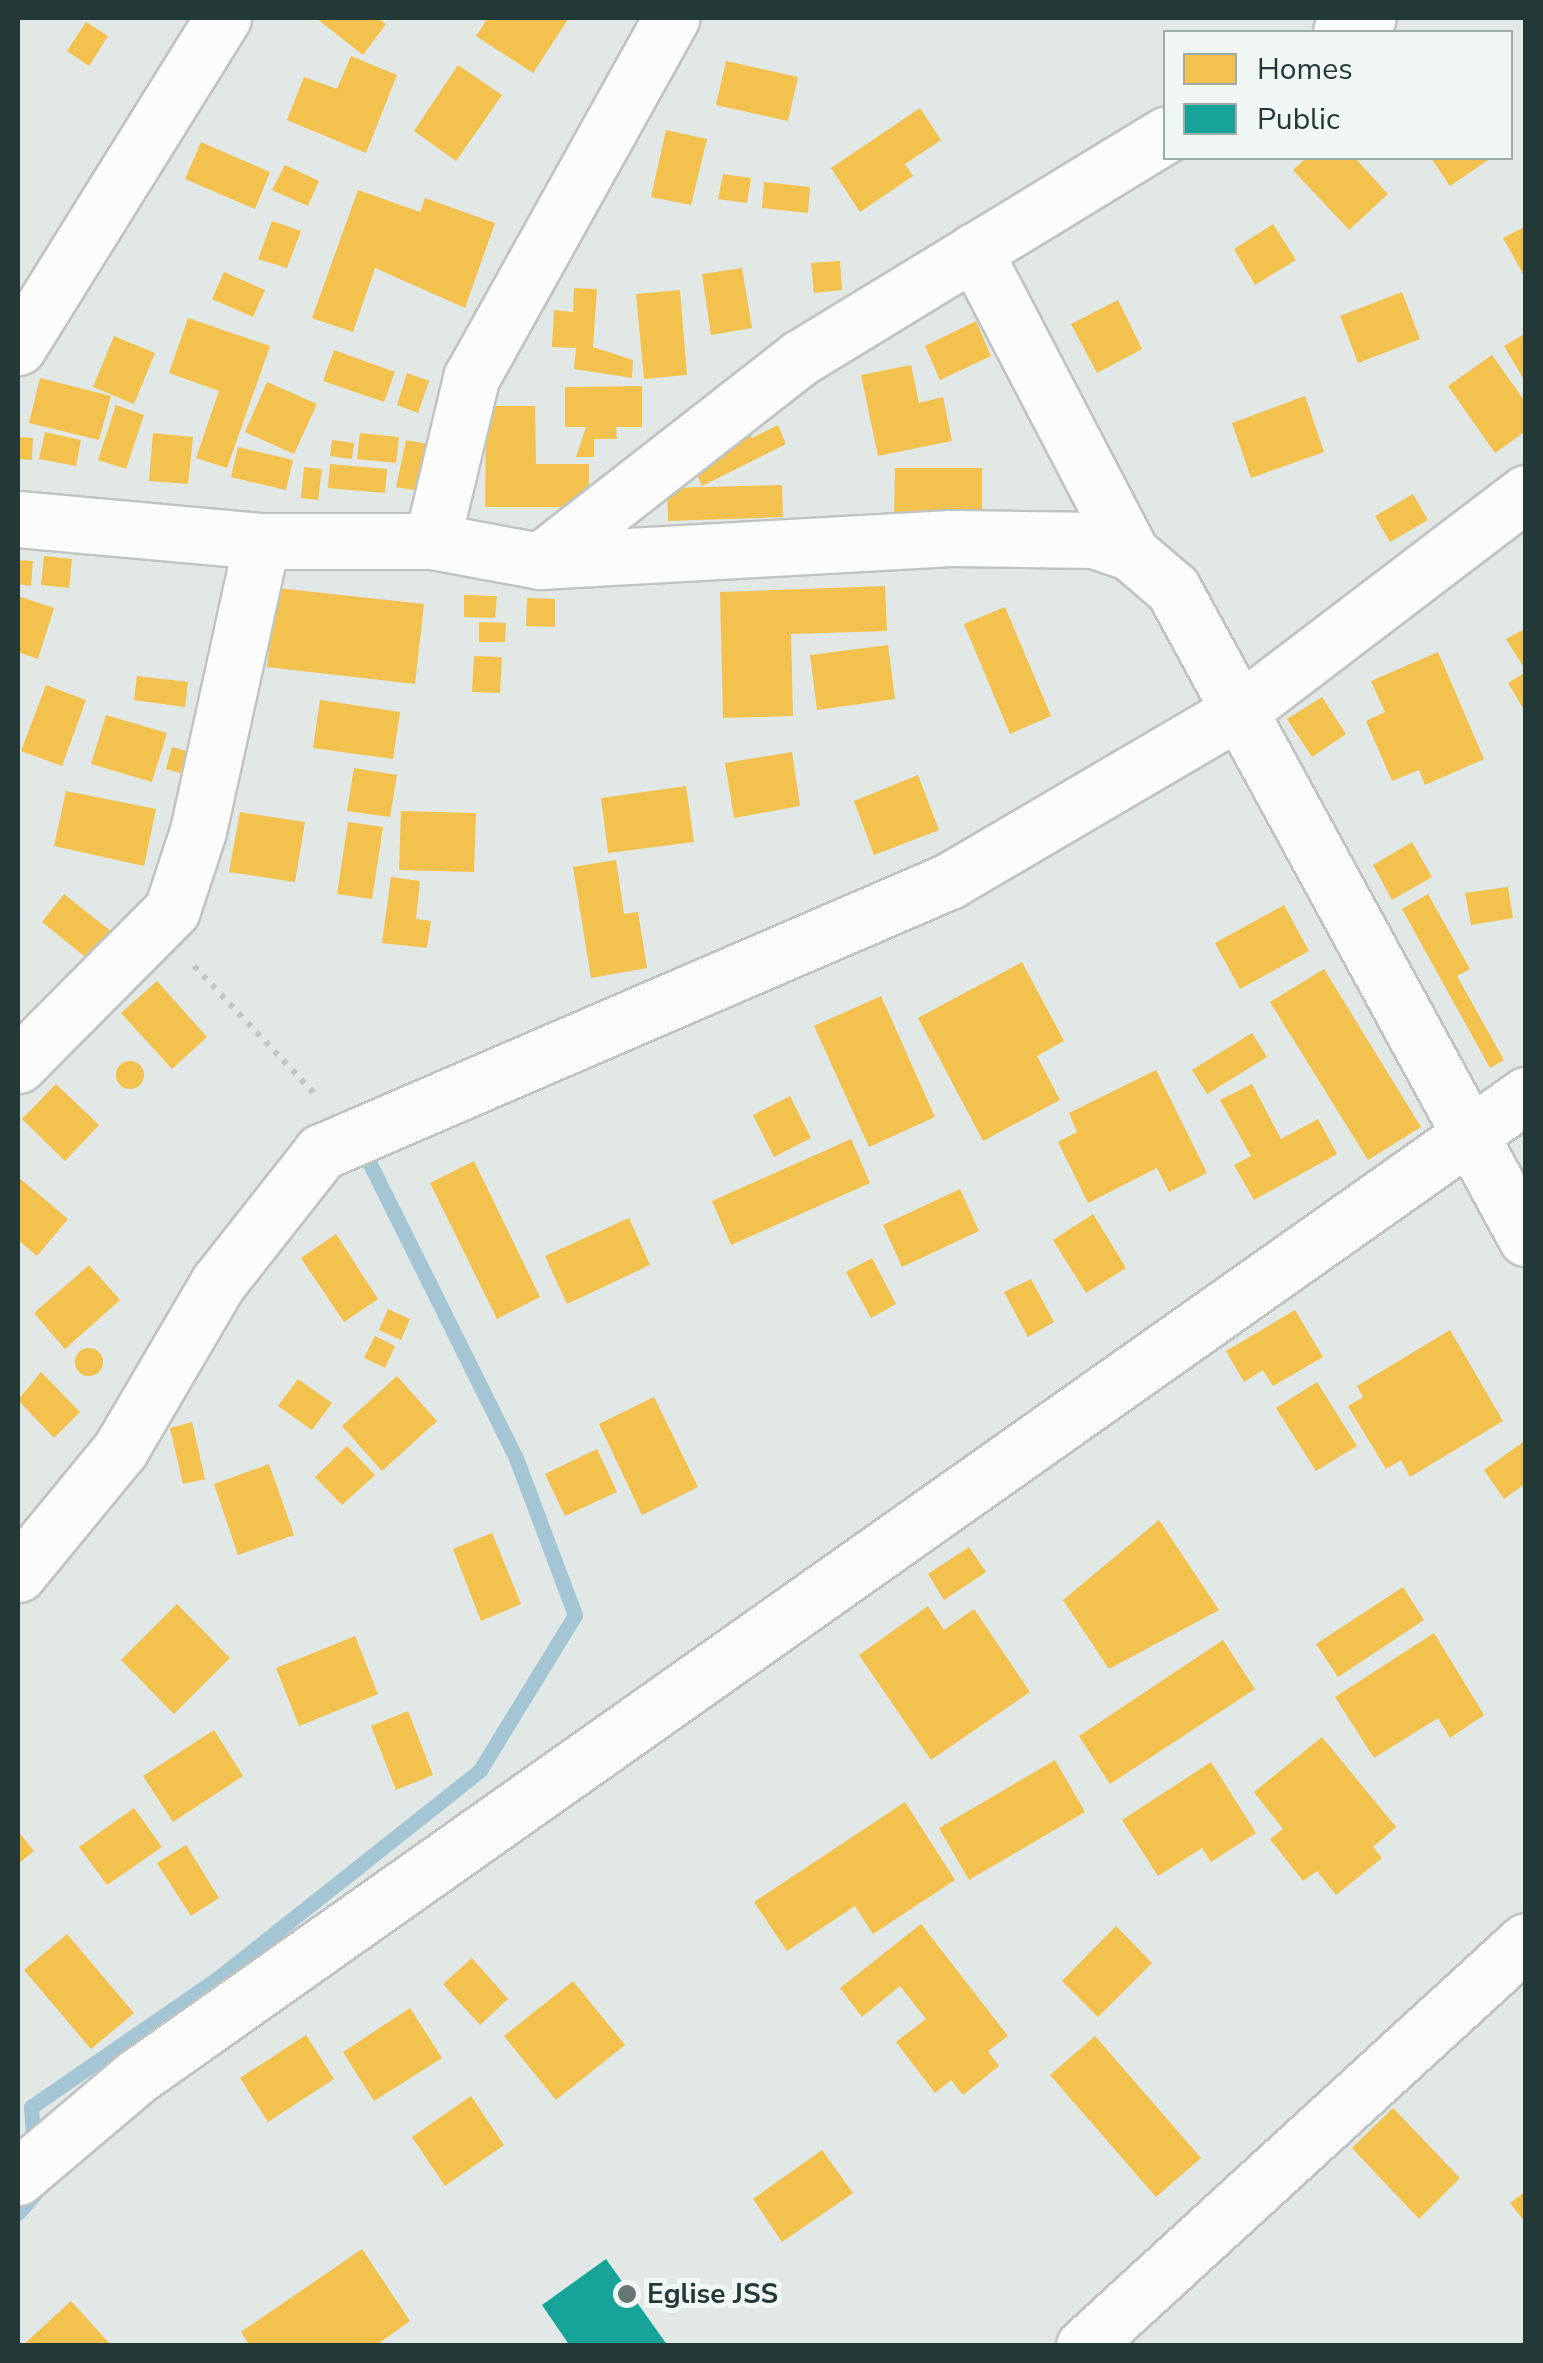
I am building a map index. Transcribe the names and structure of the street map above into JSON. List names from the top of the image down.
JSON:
{
  "places": ["Eglise JSS"],
  "legend": ["Homes", "Public"]
}
